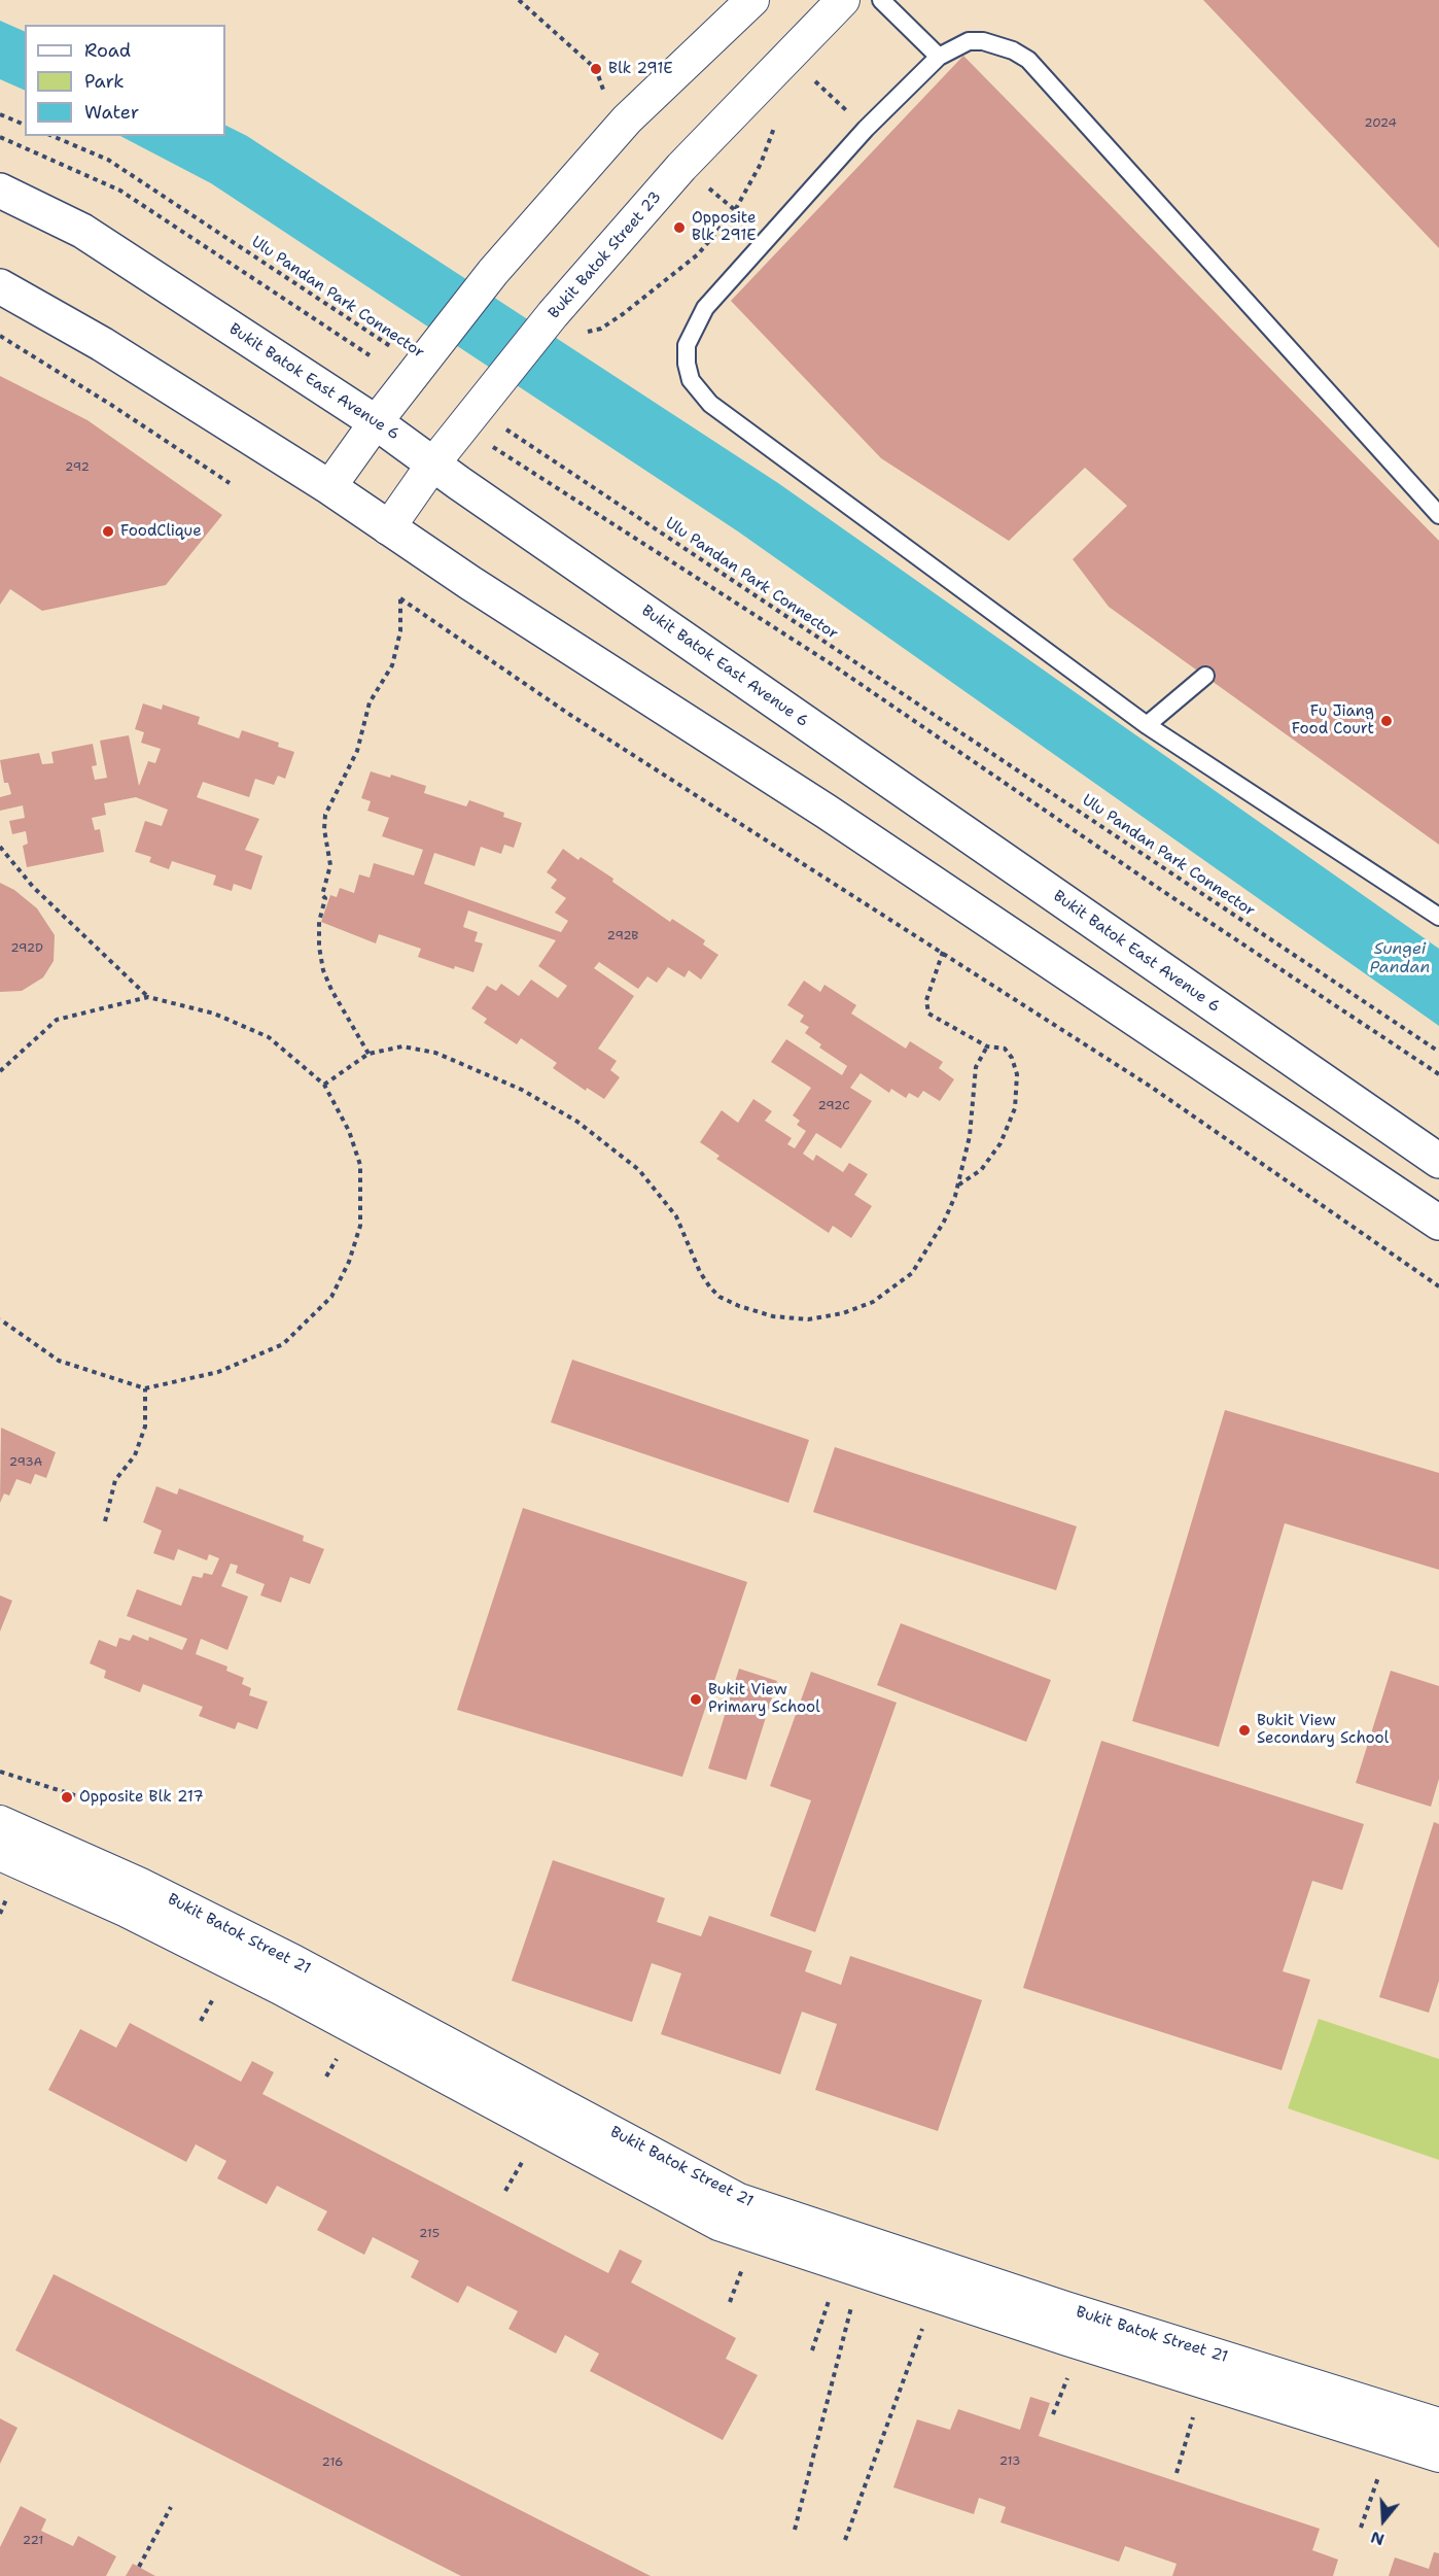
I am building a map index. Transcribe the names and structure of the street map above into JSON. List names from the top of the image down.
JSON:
{
  "streets": {
    "main road": ["Bukit Batok East Avenue 6"],
    "street": ["Bukit Batok Street 23", "Bukit Batok Street 21"],
    "path": ["Ulu Pandan Park Connector"]
  },
  "crossings": [
    ["Bukit Batok Street 23", "Ulu Pandan Park Connector"],
    ["Bukit Batok Street 23", "Bukit Batok East Avenue 6"]
  ],
  "water": ["Sungei Pandan"],
  "places": [
    "Blk 291E",
    "Opposite Blk 291E",
    "FoodClique",
    "Fu Jiang Food Court",
    "Bukit View Primary School",
    "Bukit View Secondary School",
    "Opposite Blk 217"
  ],
  "house_numbers": [
    "2024",
    "292",
    "292B",
    "292D",
    "292C",
    "293A",
    "215",
    "213",
    "216",
    "221"
  ],
  "legend": ["Road", "Park", "Water"],
  "north": "bottom"
}
